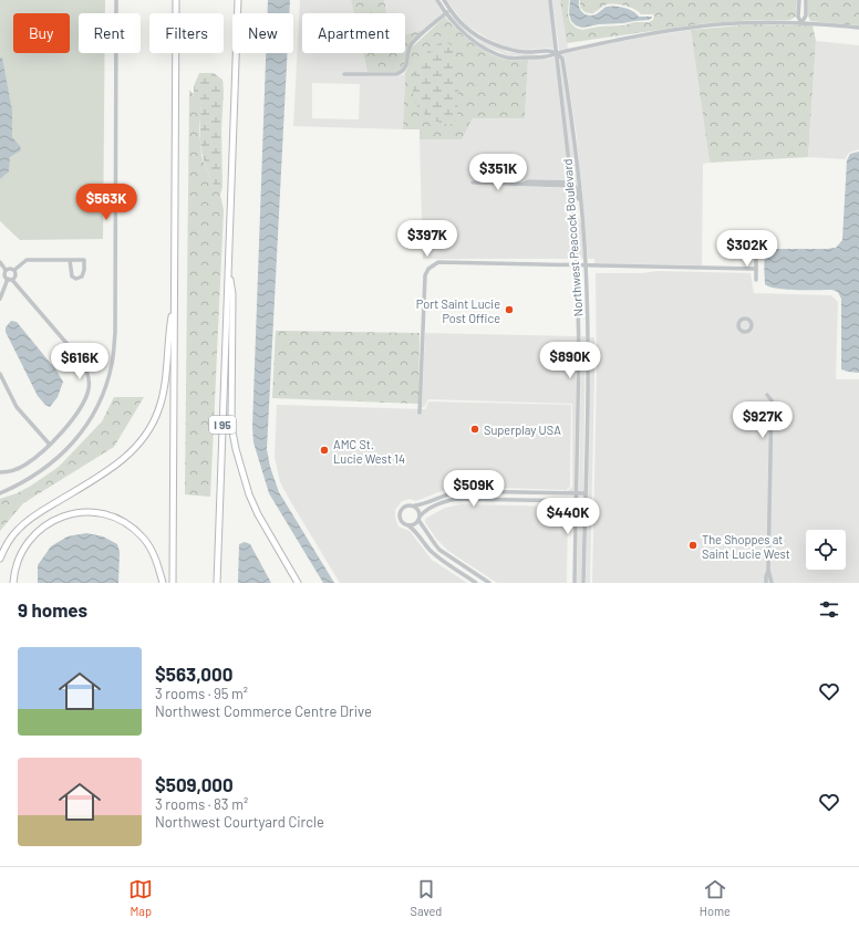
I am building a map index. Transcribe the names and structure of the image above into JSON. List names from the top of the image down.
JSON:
{
  "streets": {
    "highway": ["I 95"],
    "street": ["Northwest Peacock Boulevard"]
  },
  "places": [
    "Port Saint Lucie Post Office",
    "Superplay USA",
    "AMC St. Lucie West 14",
    "The Shoppes at Saint Lucie West"
  ],
  "page": {
    "chip": [
      "Buy",
      "Rent",
      "Filters",
      "New",
      "Apartment"
    ],
    "price": [
      "$351K",
      "$563K",
      "$397K",
      "$302K",
      "$890K",
      "$616K",
      "$927K",
      "$509K",
      "$440K"
    ],
    "heading": "9 homes",
    "list": [
      {
        "name": "$563,000",
        "note": "3 rooms · 95 m² · Northwest Commerce Centre Drive"
      },
      {
        "name": "$509,000",
        "note": "3 rooms · 83 m² · Northwest Courtyard Circle"
      }
    ],
    "tabs": ["Map", "Saved", "Home"]
  }
}
